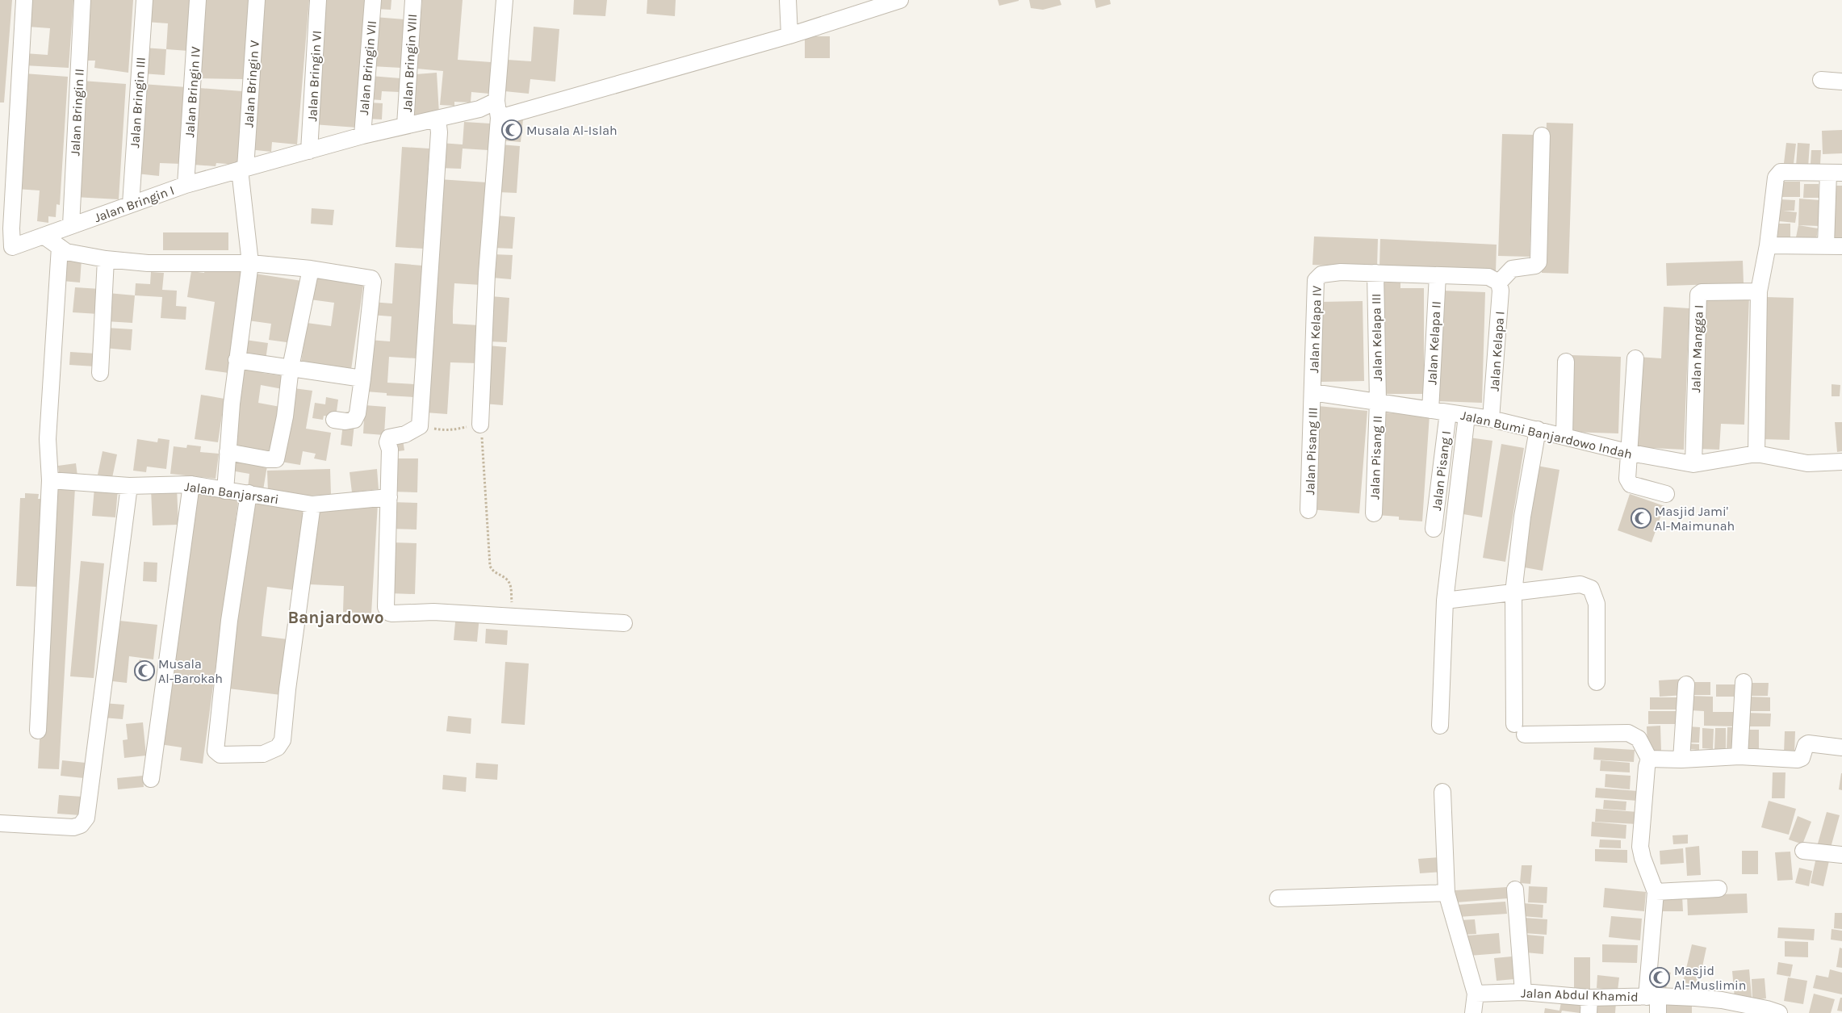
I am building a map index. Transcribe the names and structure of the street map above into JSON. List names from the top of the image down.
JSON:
{
  "streets": {
    "street": [
      "Jalan Bringin VIII",
      "Jalan Bringin VII",
      "Jalan Bringin VI",
      "Jalan Bringin V",
      "Jalan Bringin IV",
      "Jalan Bringin III",
      "Jalan Bringin II",
      "Jalan Bringin I",
      "Jalan Kelapa IV",
      "Jalan Kelapa III",
      "Jalan Kelapa II",
      "Jalan Mangga I",
      "Jalan Kelapa I",
      "Jalan Bumi Banjardowo Indah",
      "Jalan Pisang III",
      "Jalan Pisang II",
      "Jalan Pisang I",
      "Jalan Banjarsari",
      "Jalan Abdul Khamid"
    ]
  },
  "crossings": [
    ["Jalan Bringin VIII", "Jalan Bringin I"],
    ["Jalan Bringin VII", "Jalan Bringin I"],
    ["Jalan Bringin VI", "Jalan Bringin I"],
    ["Jalan Bringin V", "Jalan Bringin I"],
    ["Jalan Bringin V", "Jalan Banjarsari"],
    ["Jalan Bringin IV", "Jalan Bringin I"],
    ["Jalan Bringin III", "Jalan Bringin I"],
    ["Jalan Bringin II", "Jalan Bringin I"],
    ["Jalan Kelapa IV", "Jalan Kelapa III"],
    ["Jalan Kelapa IV", "Jalan Bumi Banjardowo Indah"],
    ["Jalan Kelapa IV", "Jalan Pisang III"],
    ["Jalan Kelapa III", "Jalan Bumi Banjardowo Indah"],
    ["Jalan Kelapa III", "Jalan Pisang II"],
    ["Jalan Kelapa II", "Jalan Bumi Banjardowo Indah"],
    ["Jalan Mangga I", "Jalan Bumi Banjardowo Indah"],
    ["Jalan Kelapa I", "Jalan Bumi Banjardowo Indah"],
    ["Jalan Bumi Banjardowo Indah", "Jalan Pisang III"],
    ["Jalan Bumi Banjardowo Indah", "Jalan Pisang II"],
    ["Jalan Bumi Banjardowo Indah", "Jalan Pisang I"]
  ],
  "districts": ["Banjardowo"],
  "places": {
    "mosque": [
      "Musala Al-Islah",
      "Masjid Jami' Al-Maimunah",
      "Musala Al-Barokah",
      "Masjid Al-Muslimin"
    ]
  }
}
